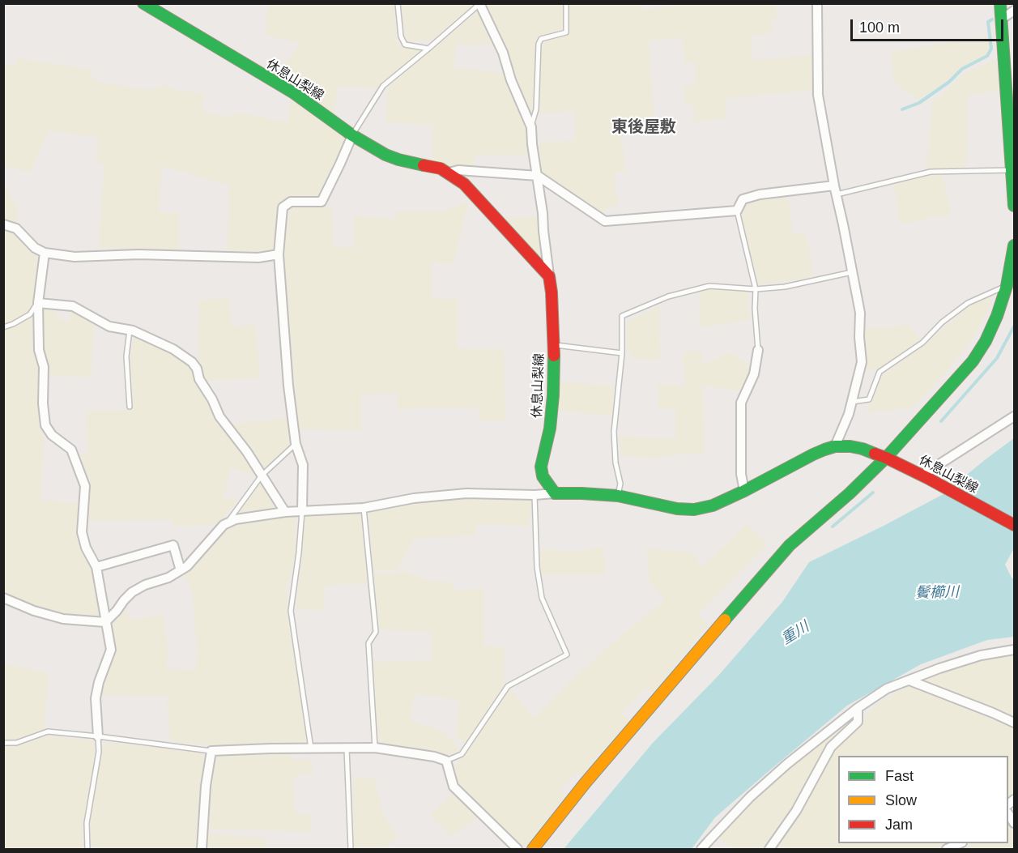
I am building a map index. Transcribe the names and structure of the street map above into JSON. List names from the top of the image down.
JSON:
{
  "streets": {
    "main road": ["休息山梨線"]
  },
  "districts": ["東後屋敷"],
  "water": ["鬢櫛川", "重川"],
  "legend": ["Fast", "Slow", "Jam"],
  "scale_bar": "100 m"
}
